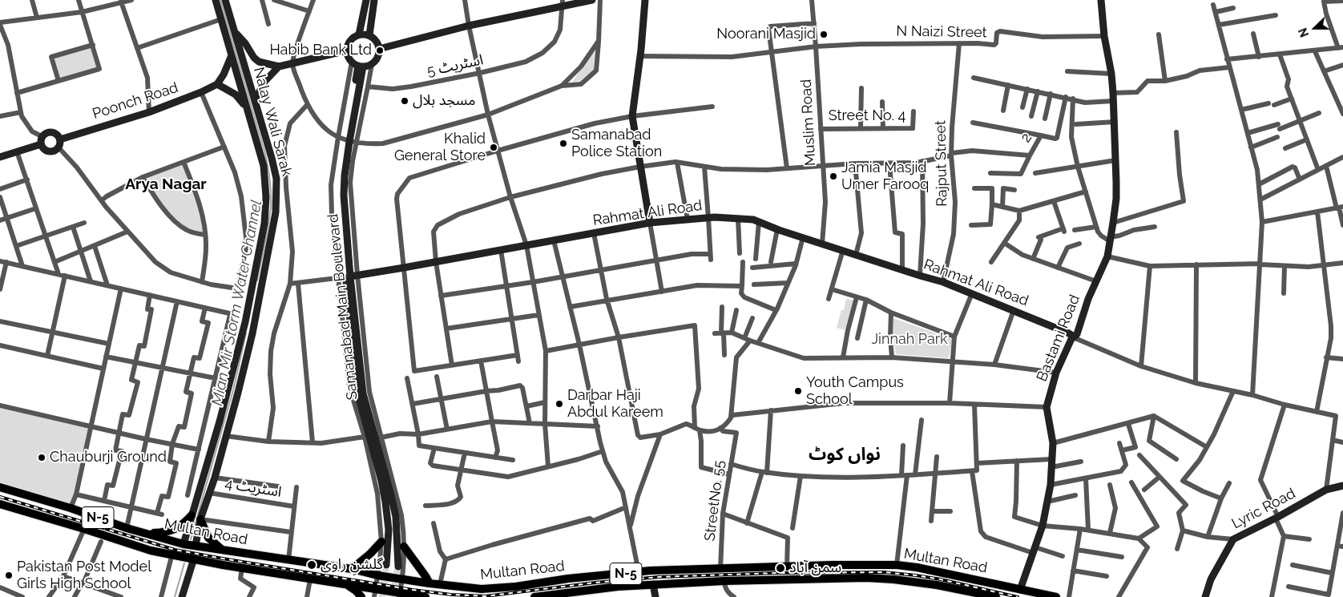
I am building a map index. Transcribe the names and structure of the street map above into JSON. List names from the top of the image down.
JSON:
{
  "streets": {
    "main road": [
      "Poonch Road",
      "Nalay Wali Sarak",
      "Rahmat Ali Road",
      "Samanabad Main Boulevard",
      "Bastami Road",
      "Lyric Road",
      "N-5",
      "Multan Road"
    ],
    "street": [
      "N Naizi Street",
      "اسٹریٹ 5",
      "Street No. 4",
      "Muslim Road",
      "2",
      "Rajput Street",
      "اسٹریٹ 4",
      "StreetNo. 55"
    ]
  },
  "crossings": [
    ["N Naizi Street", "Muslim Road"],
    ["N Naizi Street", "Rajput Street"],
    ["N Naizi Street", "Bastami Road"],
    ["Street No. 4", "Muslim Road"],
    ["Nalay Wali Sarak", "اسٹریٹ 4"],
    ["Nalay Wali Sarak", "Multan Road"],
    ["Muslim Road", "2"],
    ["Muslim Road", "Rahmat Ali Road"],
    ["2", "Rajput Street"],
    ["2", "Rahmat Ali Road"],
    ["Rajput Street", "Rahmat Ali Road"],
    ["Rahmat Ali Road", "Samanabad Main Boulevard"],
    ["Rahmat Ali Road", "Bastami Road"],
    ["Bastami Road", "Multan Road"],
    ["StreetNo. 55", "Multan Road"]
  ],
  "districts": ["Arya Nagar", "نواں کوٹ"],
  "water": ["Mian Mir Storm Water Channel"],
  "parks": ["Jinnah Park"],
  "places": [
    "Noorani Masjid",
    "Habib Bank Ltd",
    "مسجد بلال",
    "Samanabad Police Station",
    "Khalid General Store",
    "Jamia Masjid Umer Farooq",
    "Youth Campus School",
    "Darbar Haji Abdul Kareem",
    "Chauburji Ground",
    "گلشنِ راوی",
    "سمن آباد",
    "Pakistan Post Model Girls High School"
  ],
  "north": "left"
}
